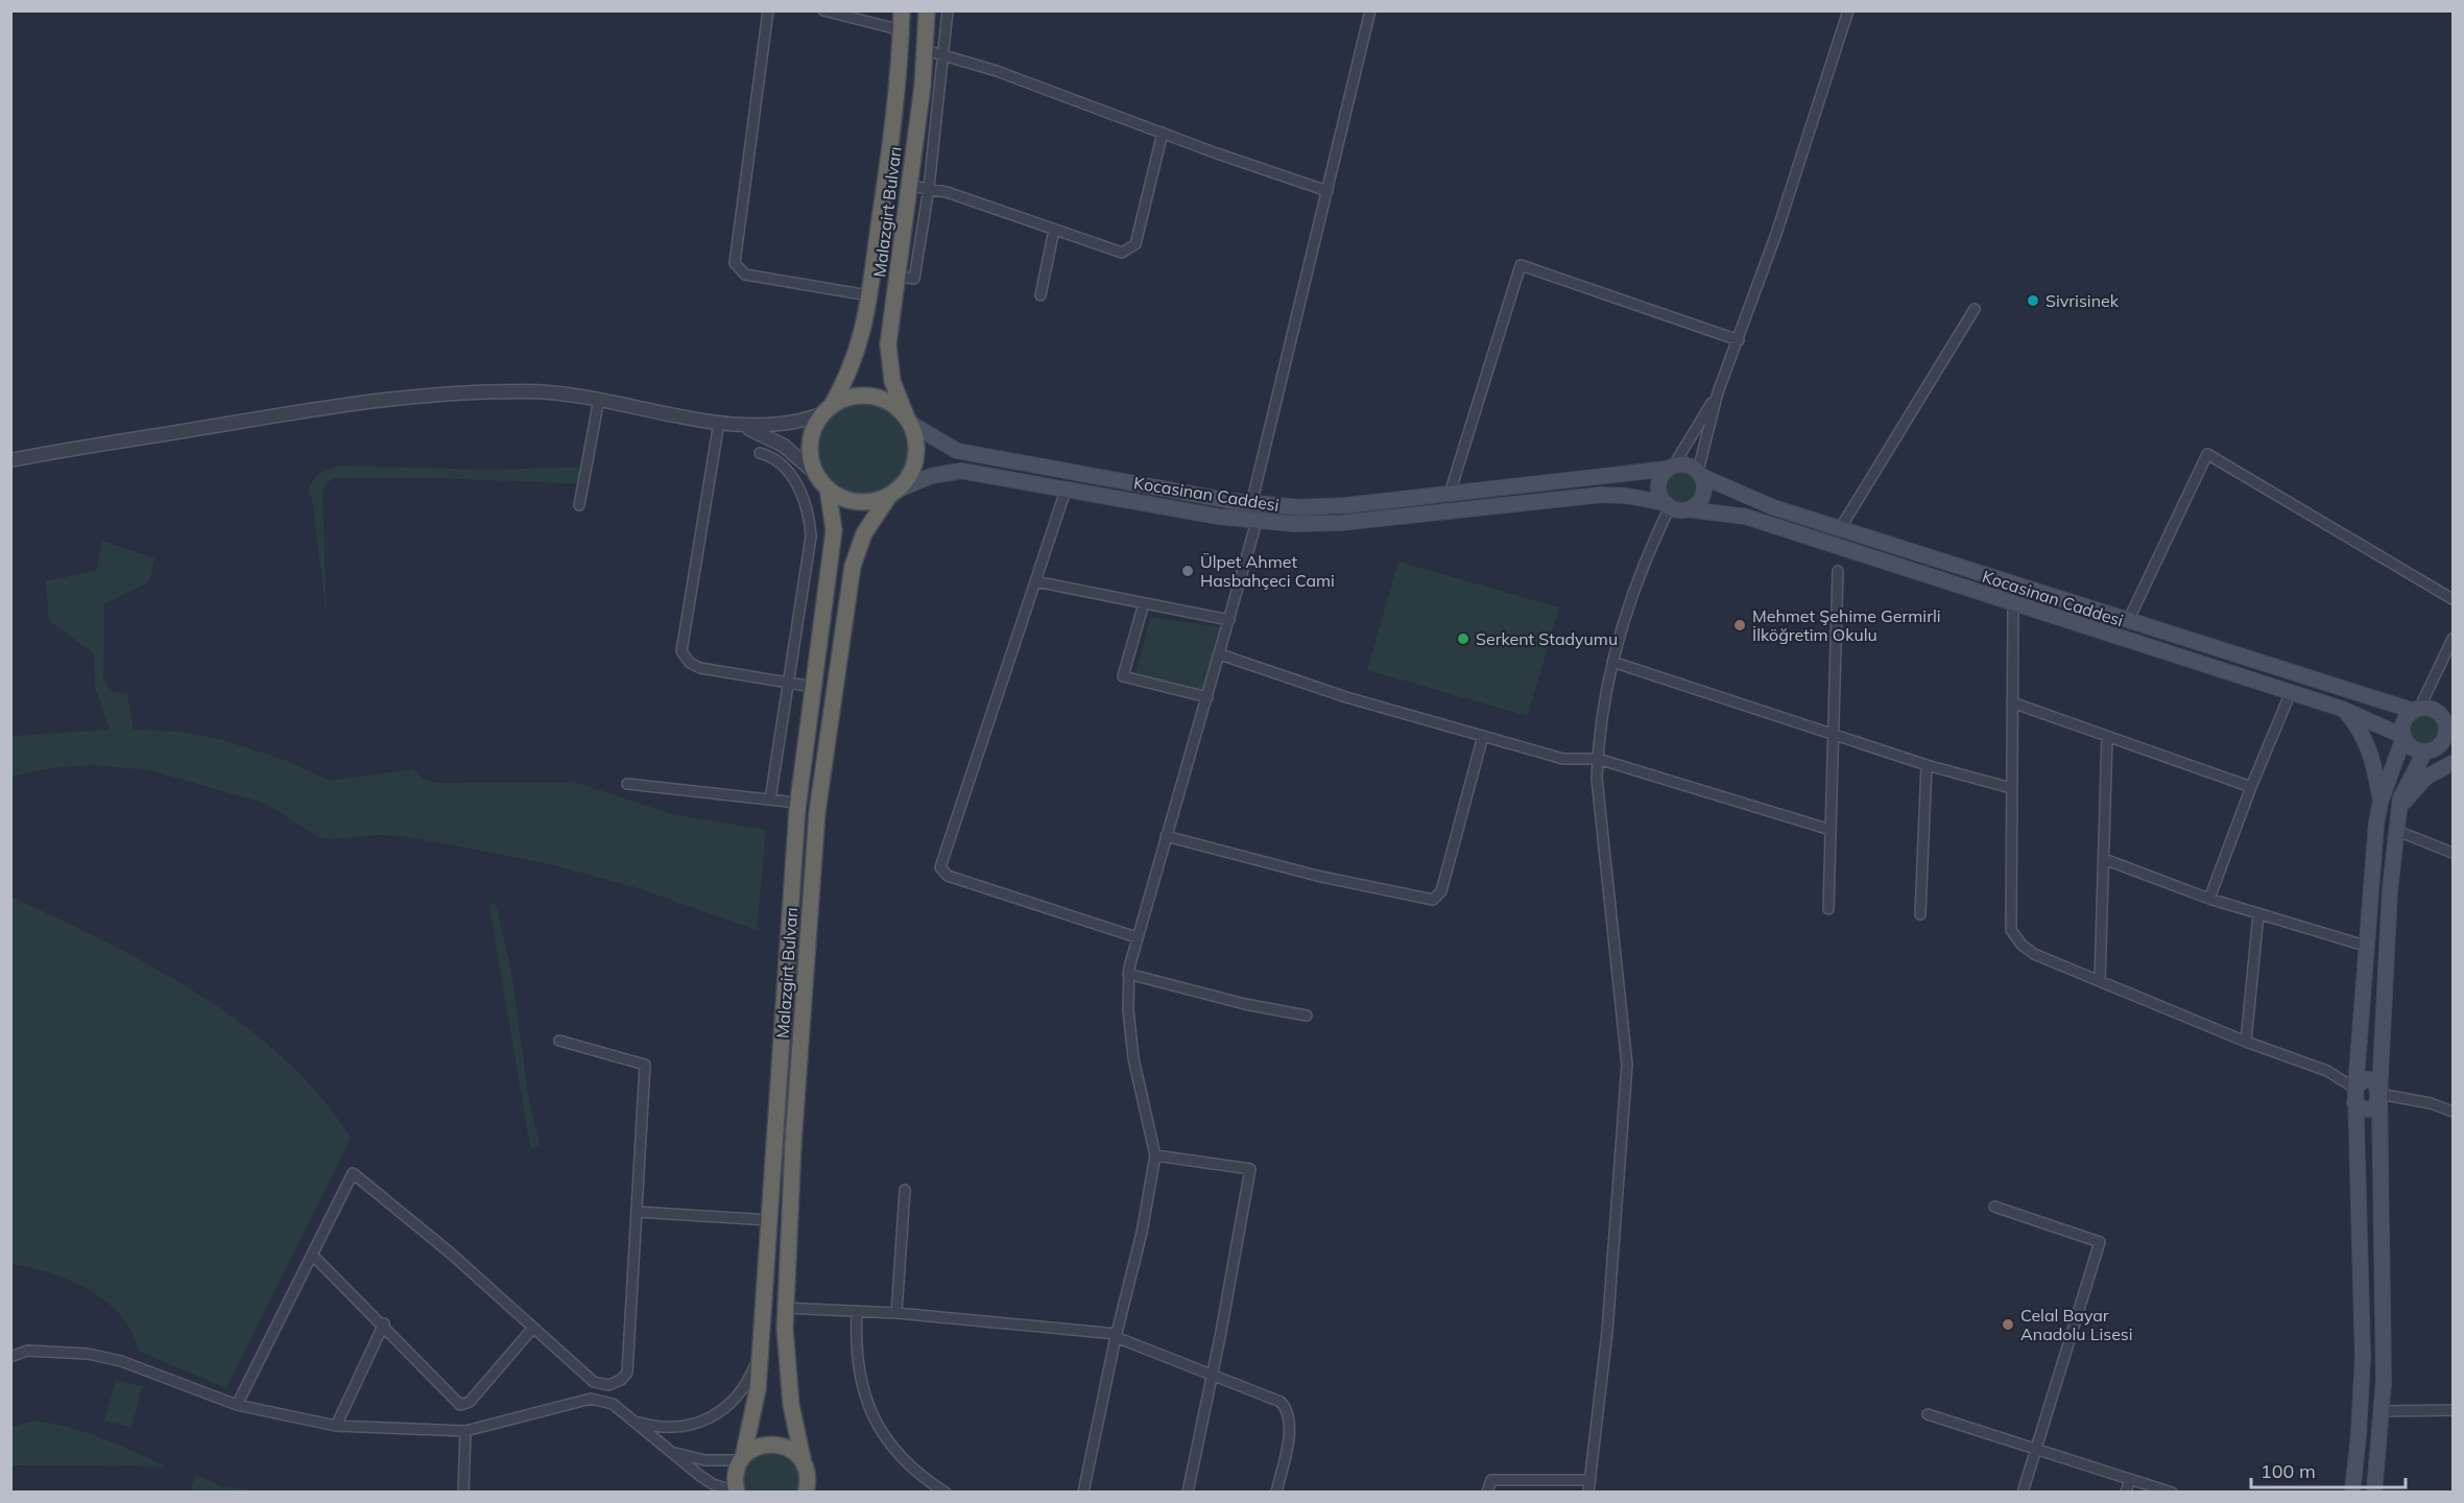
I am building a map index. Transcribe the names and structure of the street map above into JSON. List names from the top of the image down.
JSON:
{
  "streets": {
    "highway": ["Malazgirt Bulvarı"],
    "main road": ["Kocasinan Caddesi"]
  },
  "crossings": [
    ["Malazgirt Bulvarı", "Kocasinan Caddesi"]
  ],
  "places": [
    "Sivrisinek",
    "Ülpet Ahmet Hasbahçeci Cami",
    "Mehmet Şehime Germirli İlköğretim Okulu",
    "Serkent Stadyumu",
    "Celal Bayar Anadolu Lisesi"
  ],
  "scale_bar": "100 m"
}
